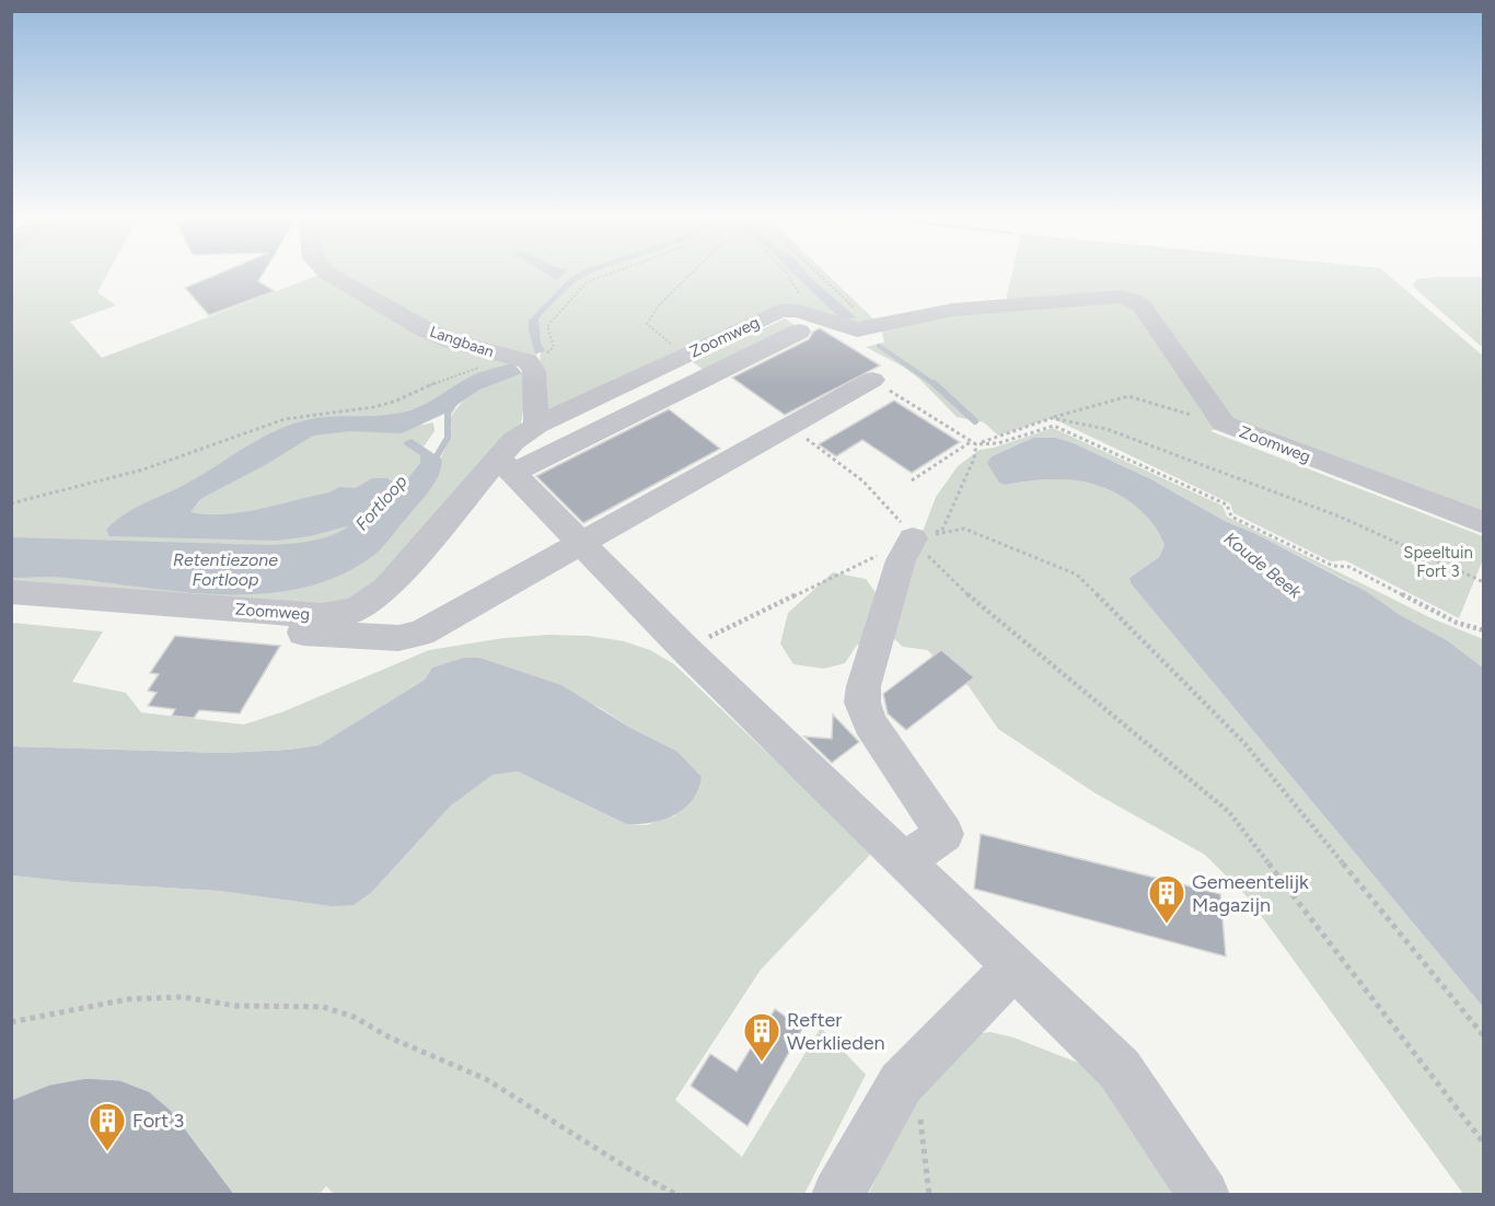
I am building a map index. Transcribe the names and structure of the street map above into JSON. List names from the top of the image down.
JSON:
{
  "streets": {
    "street": ["Zoomweg", "Langbaan"]
  },
  "water": ["Fortloop", "Retentiezone Fortloop", "Koude Beek"],
  "parks": ["Speeltuin Fort 3"],
  "places": {
    "building": ["Gemeentelijk Magazijn", "Refter Werklieden", "Fort 3"]
  }
}
